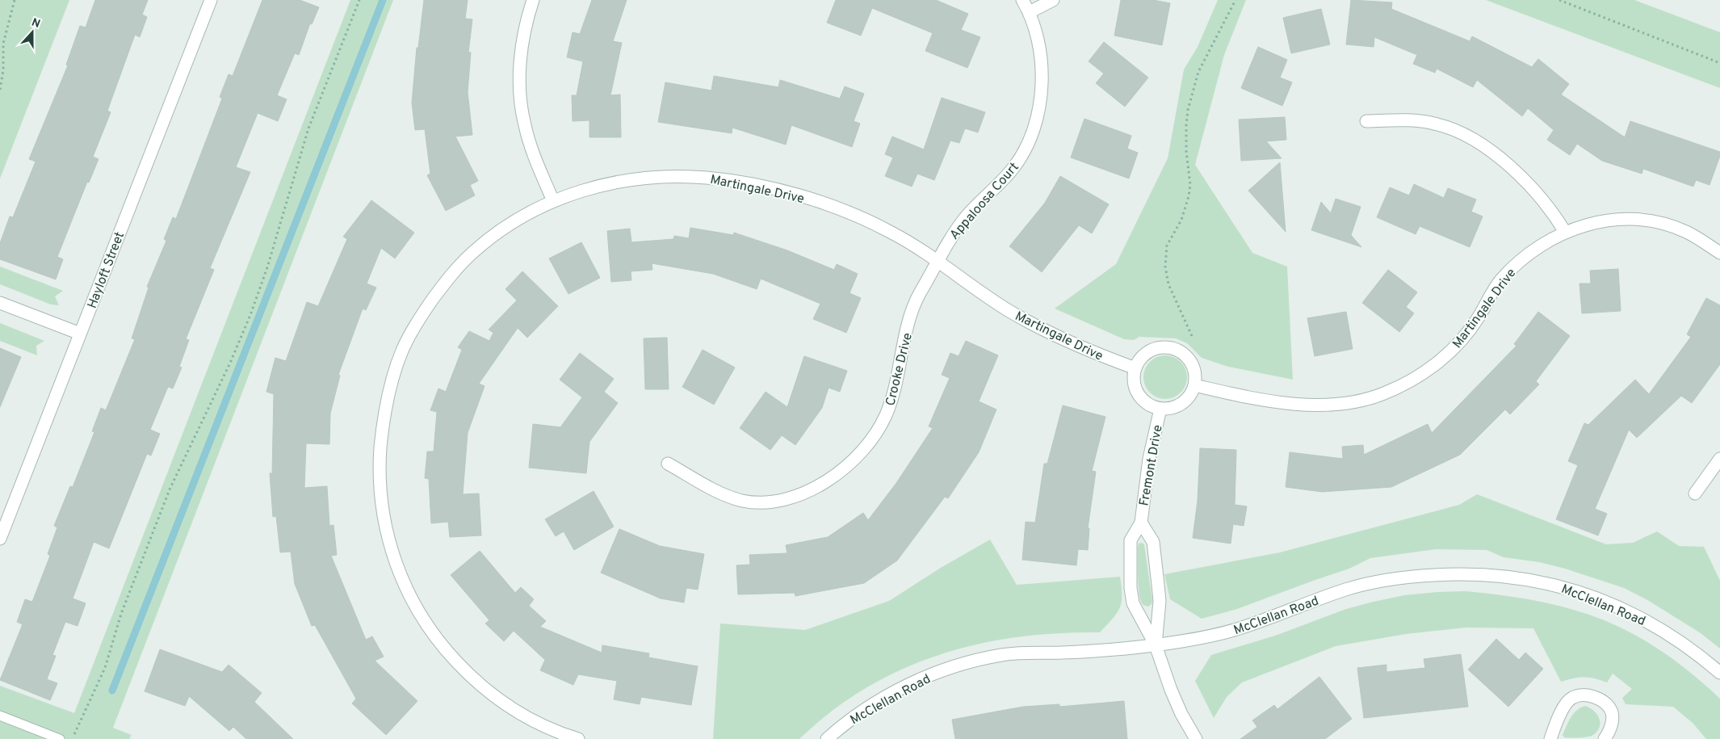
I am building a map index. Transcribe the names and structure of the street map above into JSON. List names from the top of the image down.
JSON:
{
  "streets": {
    "street": [
      "Martingale Drive",
      "Appaloosa Court",
      "Hayloft Street",
      "Crooke Drive",
      "Fremont Drive",
      "McClellan Road"
    ]
  },
  "crossings": [
    ["Martingale Drive", "Appaloosa Court"],
    ["Martingale Drive", "Crooke Drive"],
    ["Martingale Drive", "Fremont Drive"],
    ["Appaloosa Court", "Crooke Drive"],
    ["Fremont Drive", "McClellan Road"]
  ],
  "north": "top"
}
